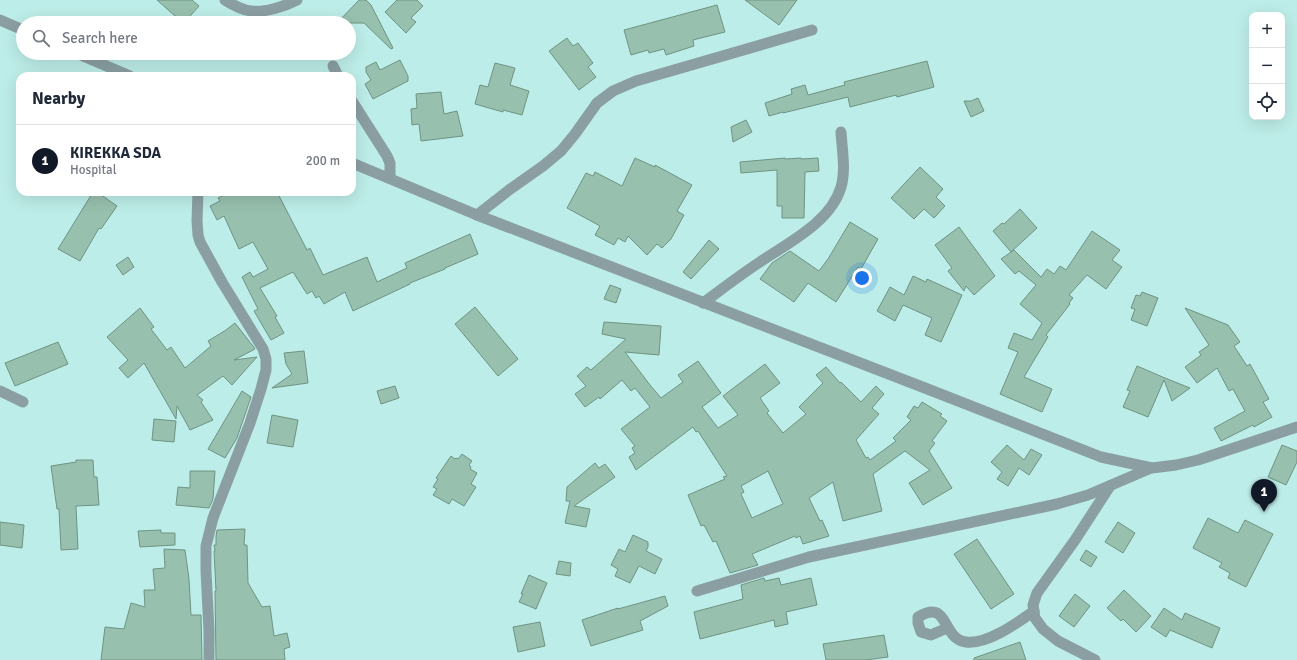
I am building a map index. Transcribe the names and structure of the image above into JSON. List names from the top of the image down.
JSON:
{
  "page": {
    "map_buttons": ["+", "−"],
    "search": "Search here",
    "heading": "Nearby",
    "list": [
      {
        "mark": "1",
        "name": "KIREKKA SDA",
        "note": "Hospital",
        "value": "200 m"
      }
    ],
    "pins": "1"
  }
}
